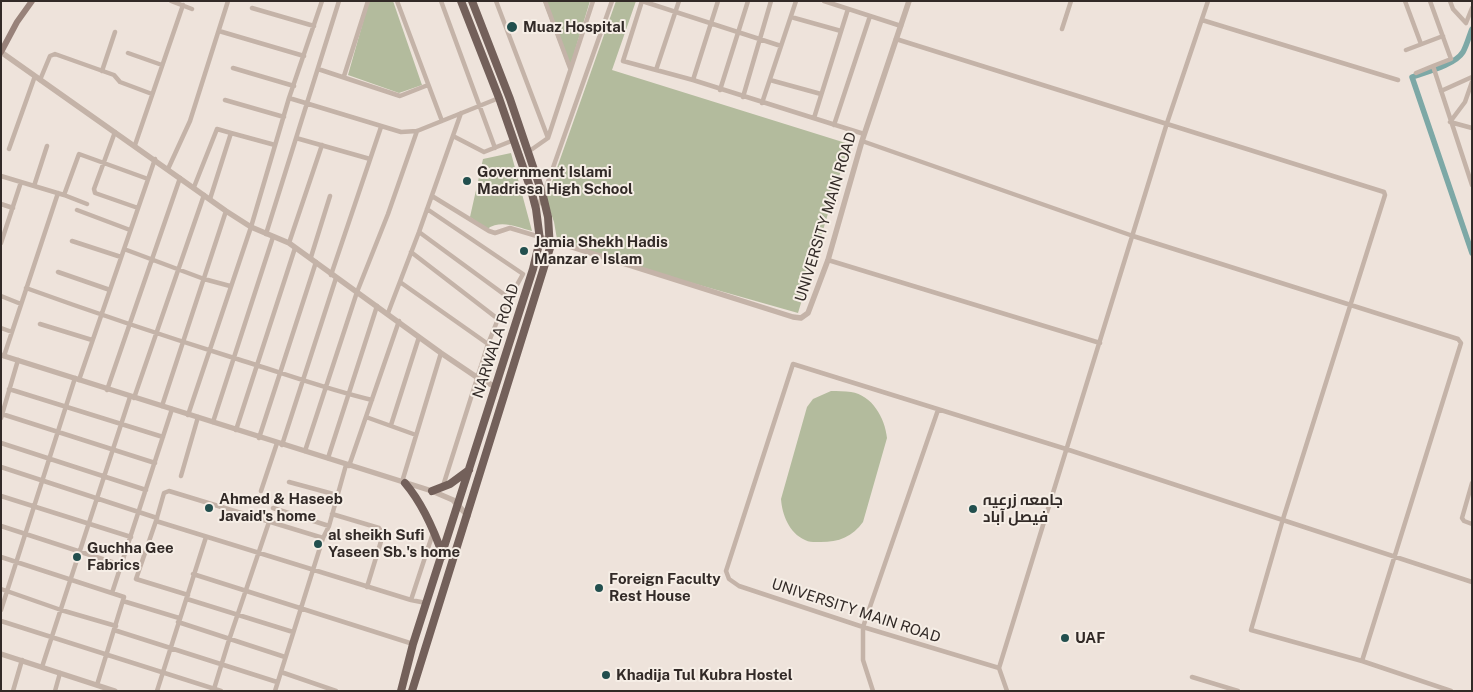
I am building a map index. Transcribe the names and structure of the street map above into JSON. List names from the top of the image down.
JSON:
{
  "streets": {
    "main road": ["NARWALA ROAD"],
    "street": ["UNIVERSITY MAIN ROAD"]
  },
  "crossings": [
    ["UNIVERSITY MAIN ROAD", "NARWALA ROAD"]
  ],
  "places": [
    "Muaz Hospital",
    "Government Islami Madrissa High School",
    "Jamia Shekh Hadis Manzar e Islam",
    "Ahmed & Haseeb Javaid's home",
    "جامعہ زرعیہ فیصل آباد",
    "al sheikh Sufi Yaseen Sb.'s home",
    "Guchha Gee Fabrics",
    "Foreign Faculty Rest House",
    "UAF",
    "Khadija Tul Kubra Hostel"
  ]
}
